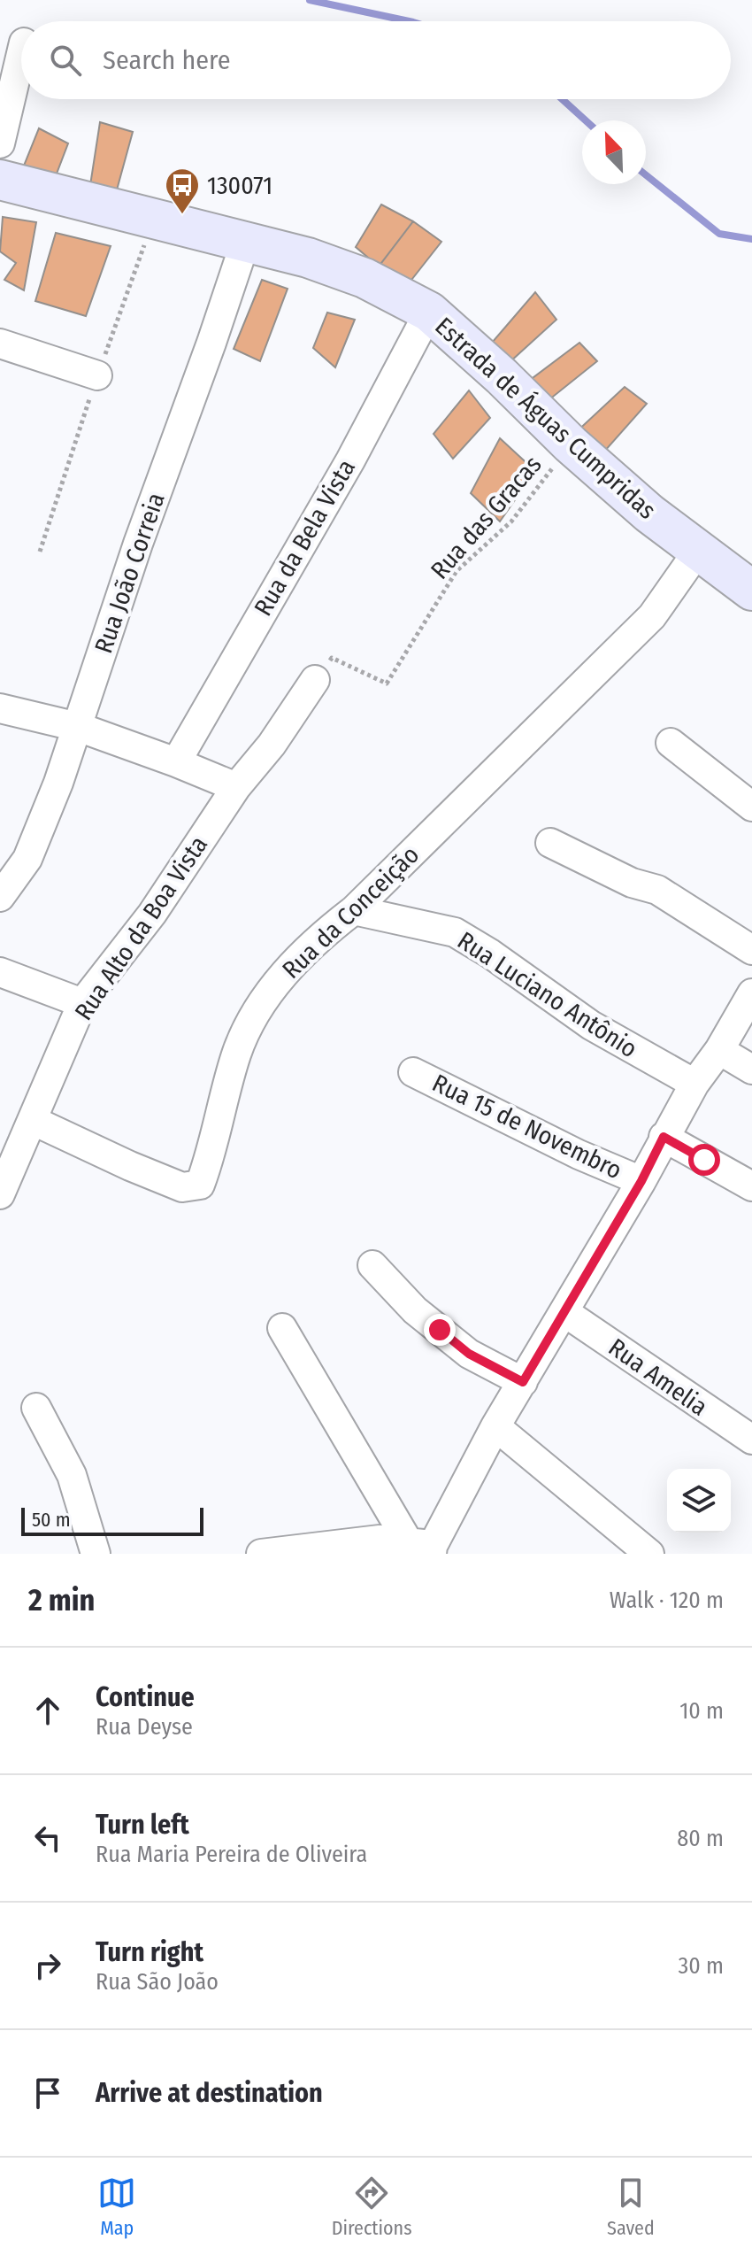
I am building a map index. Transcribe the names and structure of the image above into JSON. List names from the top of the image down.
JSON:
{
  "streets": {
    "main road": ["Estrada de Águas Cumpridas"],
    "street": [
      "Rua da Bela Vista",
      "Rua João Correia",
      "Rua da Conceição",
      "Rua Alto da Boa Vista",
      "Rua Luciano Antônio",
      "Rua 15 de Novembro",
      "Rua Amelia"
    ],
    "path": ["Rua das Gracas"]
  },
  "crossings": [
    ["Estrada de Águas Cumpridas", "Rua das Gracas"],
    ["Estrada de Águas Cumpridas", "Rua da Bela Vista"],
    ["Estrada de Águas Cumpridas", "Rua João Correia"],
    ["Estrada de Águas Cumpridas", "Rua da Conceição"],
    ["Rua das Gracas", "Rua Alto da Boa Vista"],
    ["Rua da Conceição", "Rua Alto da Boa Vista"],
    ["Rua da Conceição", "Rua Luciano Antônio"]
  ],
  "places": {
    "bus stop": ["130071"]
  },
  "scale_bar": "50 m",
  "north": "top left",
  "page": {
    "search": "Search here",
    "scale": "50 m",
    "heading": ["2 min", "Walk · 120 m"],
    "list": [
      ["Continue", "Rua Deyse", "10 m"],
      ["Turn left", "Rua Maria Pereira de Oliveira", "80 m"],
      ["Turn right", "Rua São João", "30 m"],
      "Arrive at destination"
    ],
    "nav": ["Map", "Directions", "Saved"]
  }
}
